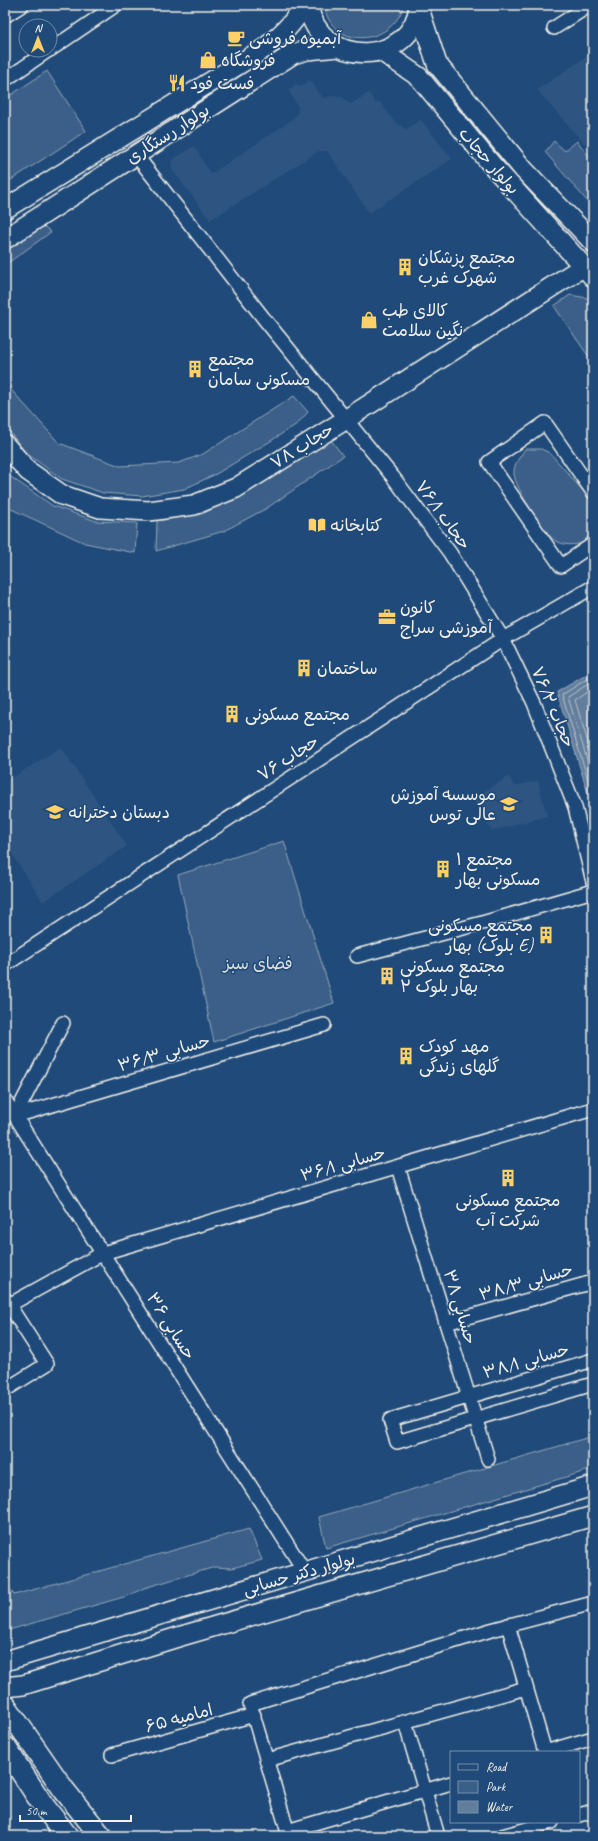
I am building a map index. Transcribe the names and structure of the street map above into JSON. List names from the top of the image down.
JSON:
{
  "streets": {
    "main road": [
      "بولوار رستگاری",
      "بولوار حجاب",
      "حجاب ۷۸",
      "بولوار دکتر حسابی"
    ],
    "street": [
      "حجاب ۷۶/۱",
      "حجاب ۷۶/۲",
      "حجاب ۷۶",
      "حسابی ۳۶/۳",
      "حسابی ۳۶/۱",
      "حسابی ۳۸/۳",
      "حسابی ۳۸",
      "حسابی ۳۶",
      "حسابی ۳۸/۱",
      "امامیه ۶۵"
    ]
  },
  "crossings": [
    ["بولوار رستگاری", "حجاب ۷۶/۱"],
    ["بولوار حجاب", "حجاب ۷۸"],
    ["حجاب ۷۸", "حجاب ۷۶/۱"],
    ["حجاب ۷۶/۱", "حجاب ۷۶/۲"],
    ["حجاب ۷۶/۱", "حجاب ۷۶"],
    ["حجاب ۷۶/۲", "حجاب ۷۶"],
    ["حسابی ۳۶/۳", "حسابی ۳۶"],
    ["حسابی ۳۶/۱", "حسابی ۳۸"],
    ["حسابی ۳۶/۱", "حسابی ۳۶"],
    ["حسابی ۳۸/۳", "حسابی ۳۸"],
    ["حسابی ۳۸", "حسابی ۳۸/۱"],
    ["حسابی ۳۶", "بولوار دکتر حسابی"]
  ],
  "parks": ["فضای سبز"],
  "places": {
    "cafe": ["آبمیوه فروشی"],
    "shop": ["فروشگاه", "کالای طب نگین سلامت"],
    "restaurant": ["فست فود"],
    "building": [
      "مجتمع پزشکان شهرک غرب",
      "مجتمع مسکونی سامان",
      "ساختمان",
      "مجتمع مسکونی",
      "۱ مجتمع مسکونی بهار",
      "مجتمع مسکونی بهار (بلوک E)",
      "مجتمع مسکونی بهار بلوک ۲",
      "مهد کودک گلهای زندگی",
      "مجتمع مسکونی شرکت آب"
    ],
    "library": ["کتابخانه"],
    "office": ["کانون آموزشی سراج"],
    "school or university": ["موسسه آموزش عالی توس", "دبستان دخترانه"]
  },
  "legend": ["Road", "Park", "Water"],
  "scale_bar": "50 m",
  "north": "top"
}
